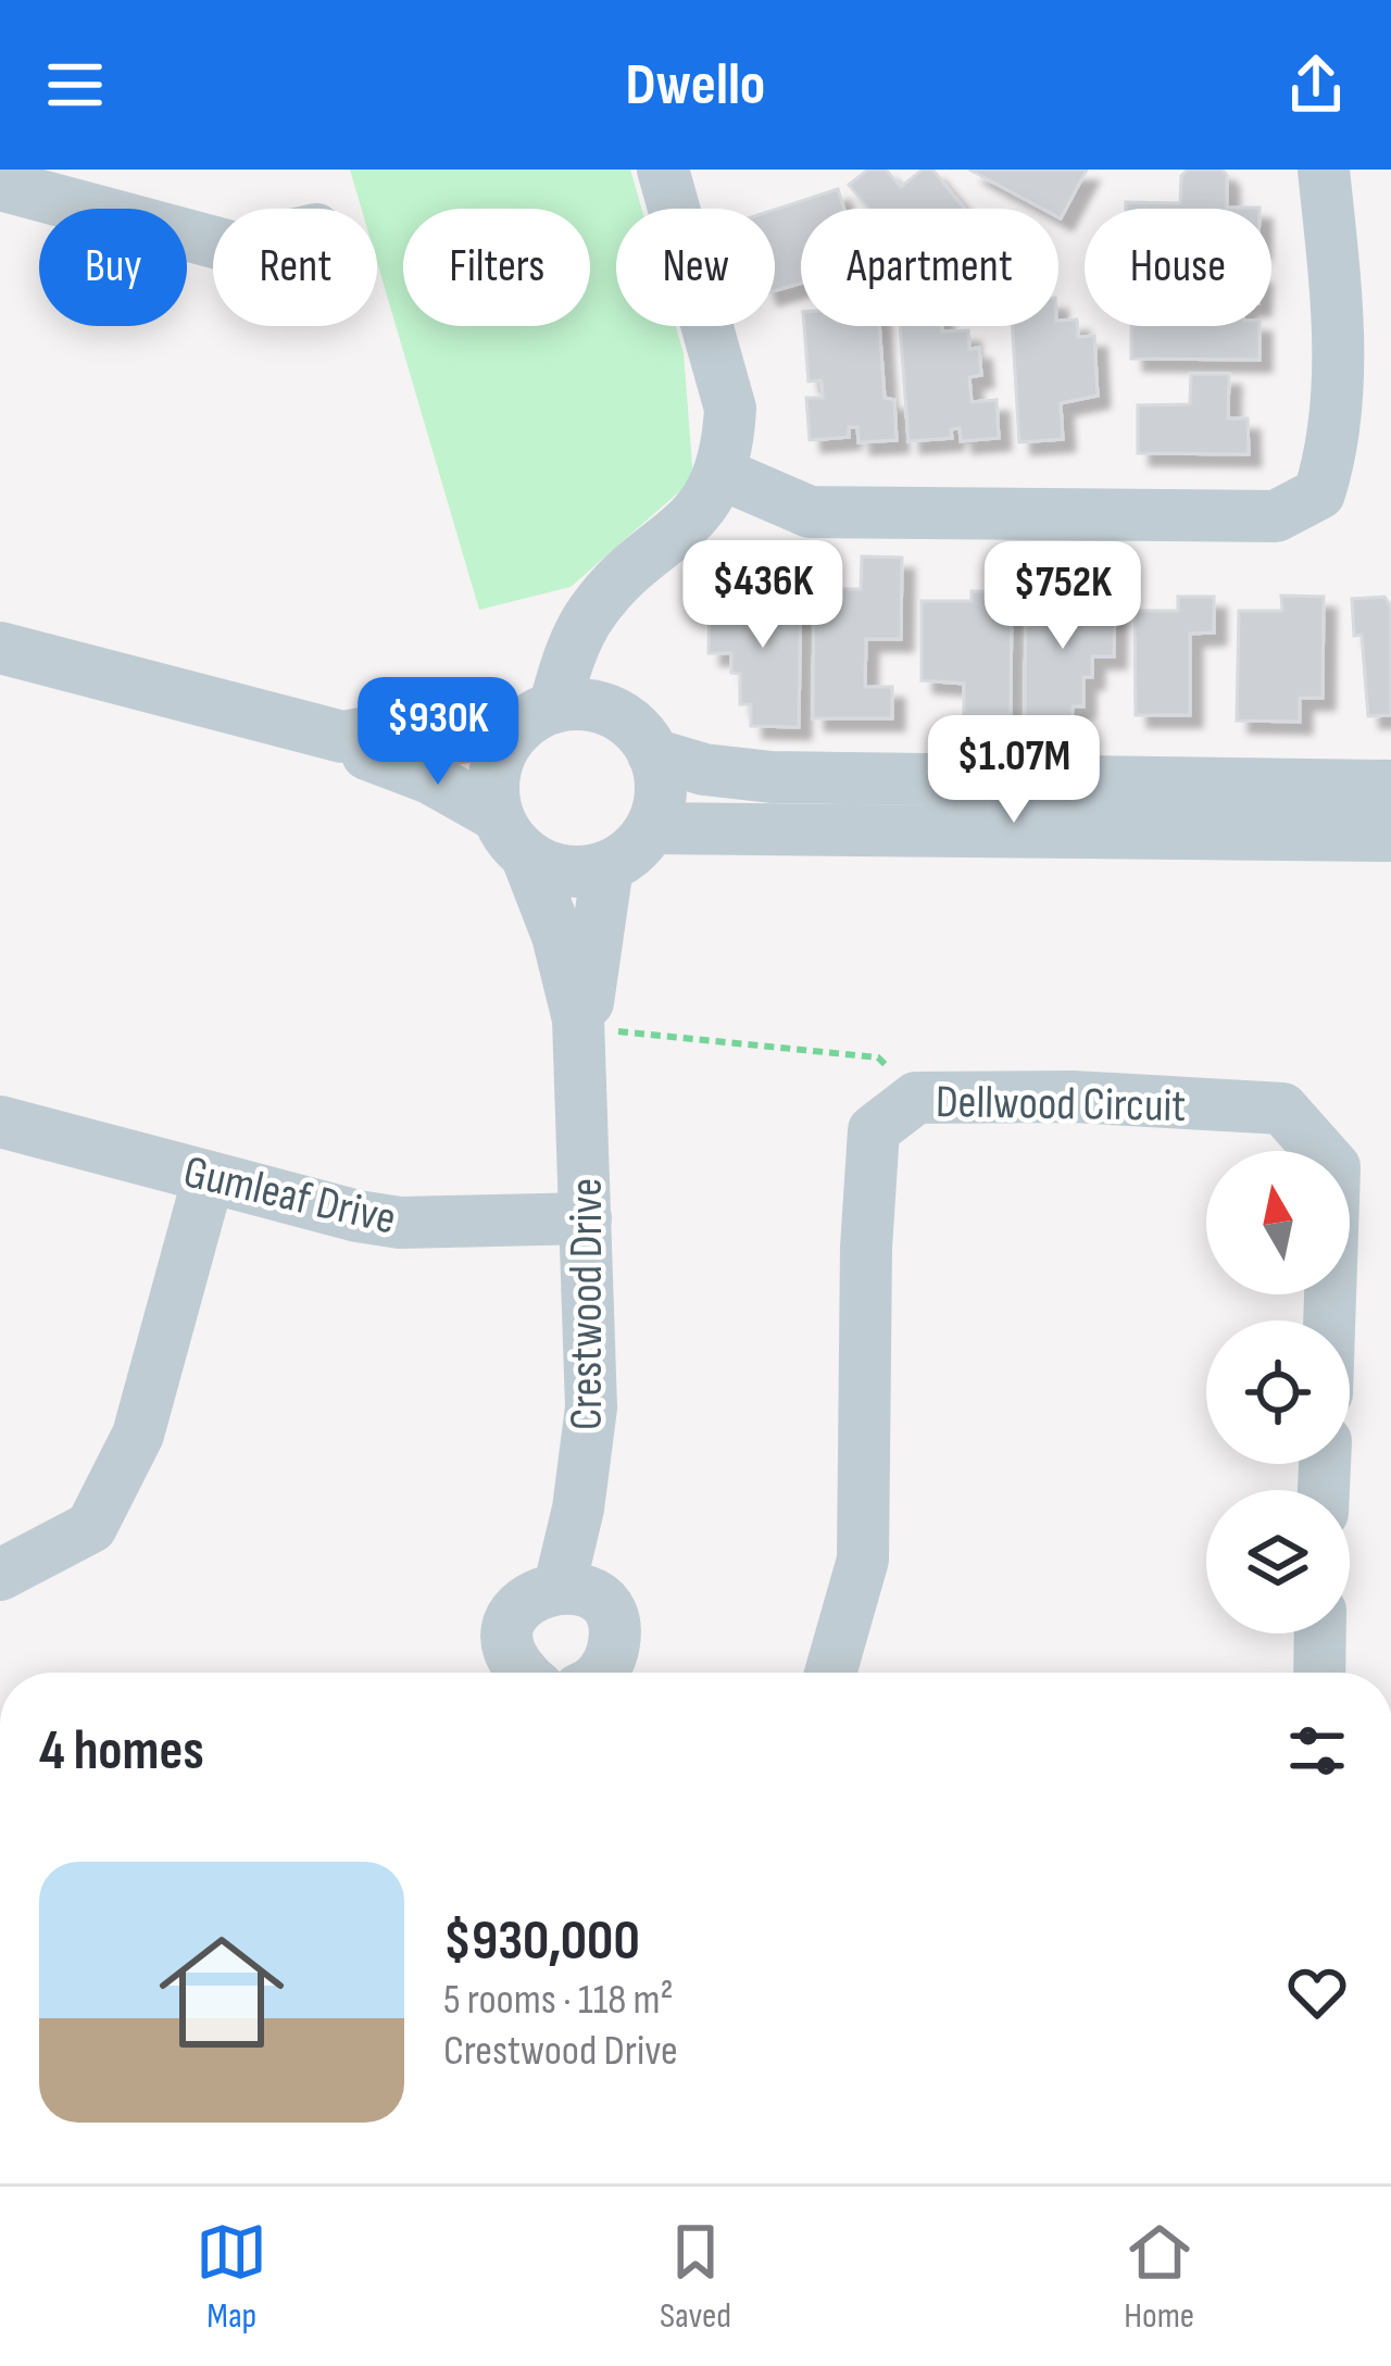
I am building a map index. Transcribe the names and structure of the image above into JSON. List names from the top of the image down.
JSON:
{
  "streets": {
    "street": ["Dellwood Circuit", "Gumleaf Drive", "Crestwood Drive"]
  },
  "crossings": [
    ["Gumleaf Drive", "Crestwood Drive"]
  ],
  "north": "top",
  "page": {
    "header": "Dwello",
    "chip": [
      "Buy",
      "Rent",
      "Filters",
      "New",
      "Apartment",
      "House"
    ],
    "price": [
      "$436K",
      "$752K",
      "$930K",
      "$1.07M"
    ],
    "heading": "4 homes",
    "list": [
      {
        "name": "$930,000",
        "note": "5 rooms · 118 m² · Crestwood Drive"
      }
    ],
    "tabs": ["Map", "Saved", "Home"]
  }
}
